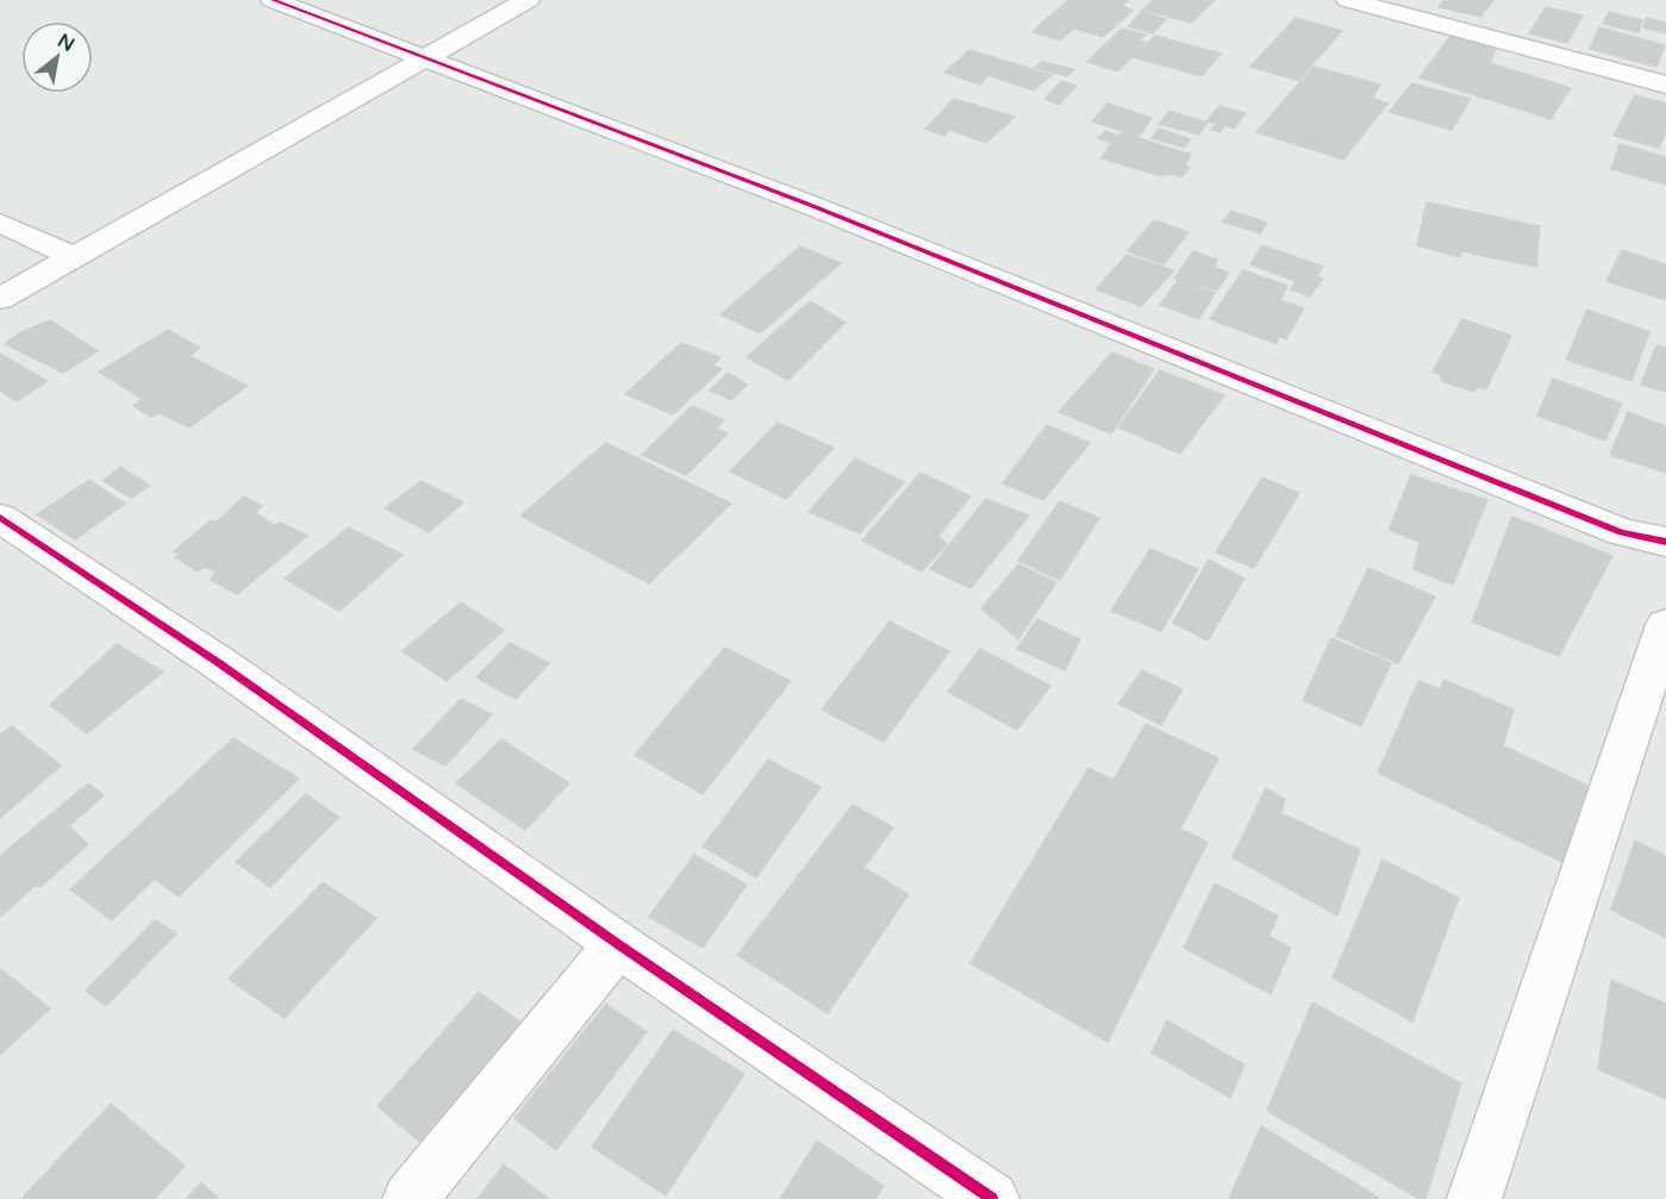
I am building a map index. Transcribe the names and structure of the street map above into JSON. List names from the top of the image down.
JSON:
{
  "north": "top right"
}
